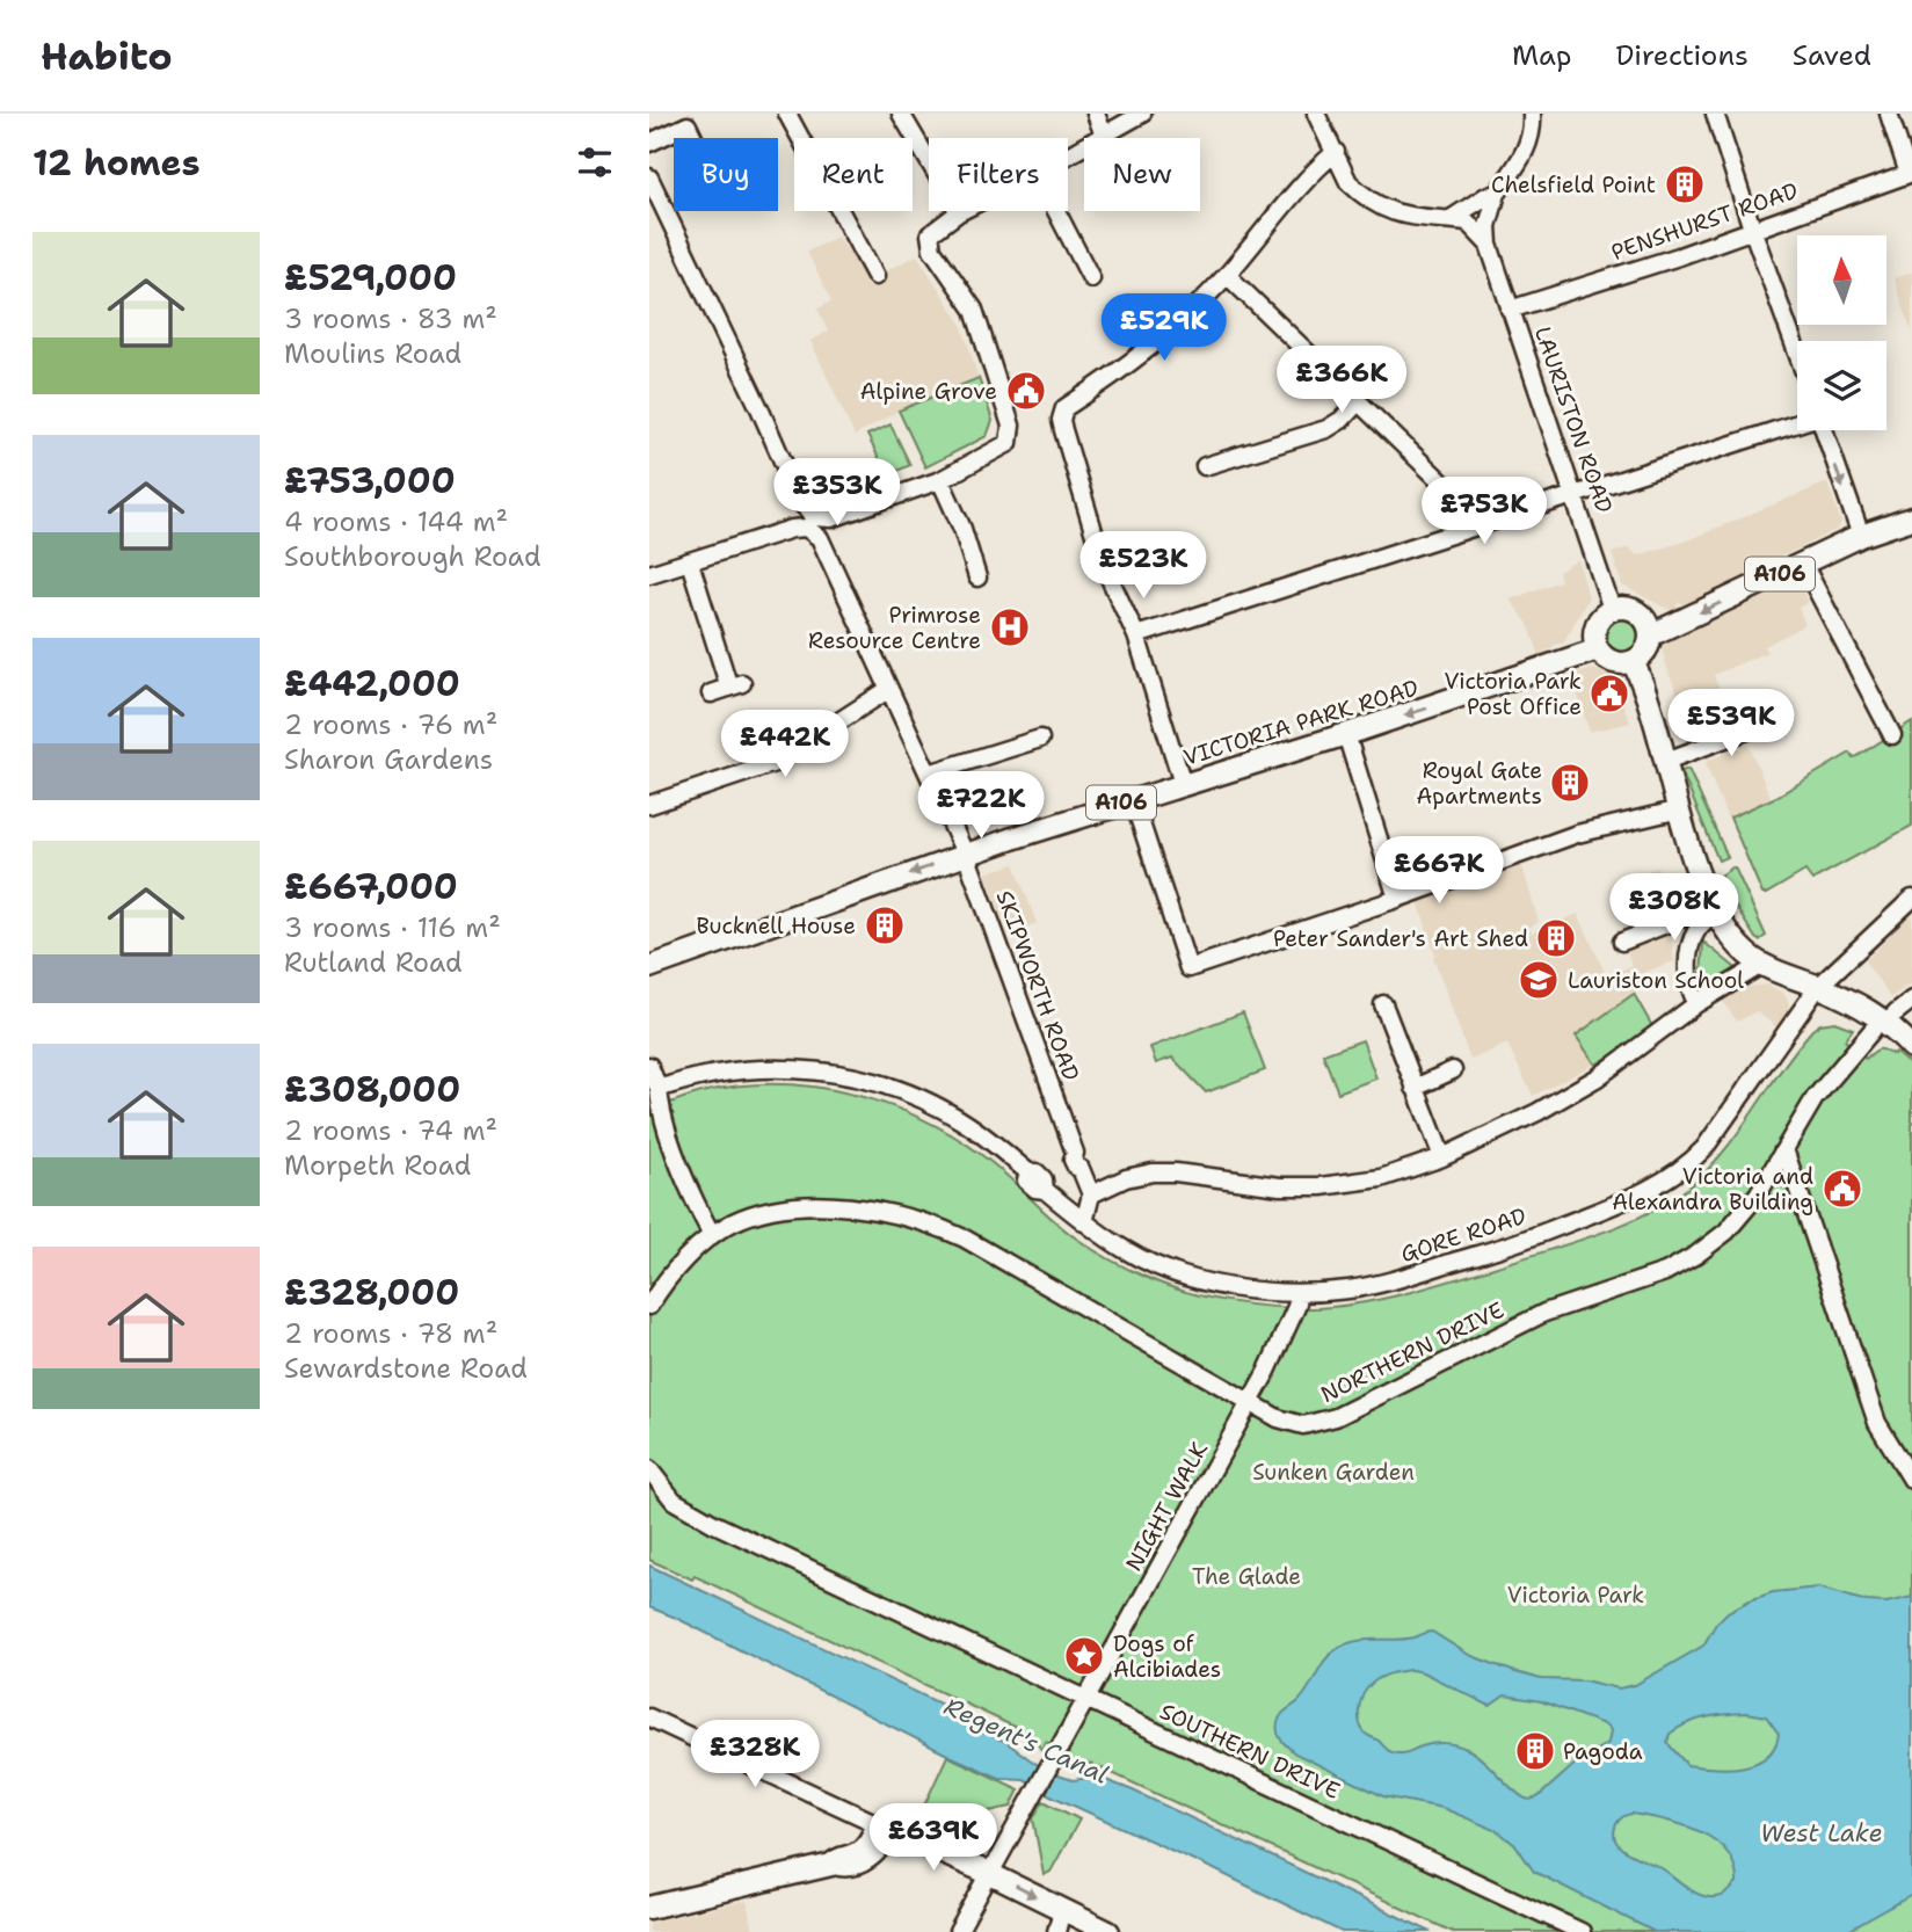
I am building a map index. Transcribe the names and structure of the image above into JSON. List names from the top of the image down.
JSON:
{
  "streets": {
    "main road": ["A106", "VICTORIA PARK ROAD"],
    "street": [
      "PENSHURST ROAD",
      "LAURISTON ROAD",
      "SKIPWORTH ROAD",
      "GORE ROAD",
      "NORTHERN DRIVE",
      "NIGHT WALK",
      "SOUTHERN DRIVE"
    ]
  },
  "crossings": [
    ["PENSHURST ROAD", "LAURISTON ROAD"],
    ["LAURISTON ROAD", "A106"],
    ["LAURISTON ROAD", "VICTORIA PARK ROAD"],
    ["A106", "VICTORIA PARK ROAD"],
    ["VICTORIA PARK ROAD", "SKIPWORTH ROAD"],
    ["GORE ROAD", "NIGHT WALK"],
    ["NORTHERN DRIVE", "NIGHT WALK"],
    ["NIGHT WALK", "SOUTHERN DRIVE"]
  ],
  "one_way": ["VICTORIA PARK ROAD"],
  "water": ["Regent's Canal", "West Lake"],
  "parks": ["Sunken Garden", "The Glade", "Victoria Park"],
  "places": {
    "building": [
      "Chelsfield Point",
      "Royal Gate Apartments",
      "Bucknell House",
      "Peter Sander's Art Shed",
      "Pagoda"
    ],
    "public building": ["Alpine Grove", "Victoria Park Post Office", "Victoria and Alexandra Building"],
    "hospital": ["Primrose Resource Centre"],
    "school or university": ["Lauriston School"],
    "place": ["Dogs of Alcibiades"]
  },
  "north": "top",
  "page": {
    "header": "Habito",
    "nav": ["Map", "Directions", "Saved"],
    "heading": "12 homes",
    "chip": [
      "Buy",
      "Rent",
      "Filters",
      "New"
    ],
    "list": [
      {
        "name": "£529,000",
        "note": "3 rooms · 83 m² · Moulins Road"
      },
      {
        "name": "£753,000",
        "note": "4 rooms · 144 m² · Southborough Road"
      },
      {
        "name": "£442,000",
        "note": "2 rooms · 76 m² · Sharon Gardens"
      },
      {
        "name": "£667,000",
        "note": "3 rooms · 116 m² · Rutland Road"
      },
      {
        "name": "£308,000",
        "note": "2 rooms · 74 m² · Morpeth Road"
      },
      {
        "name": "£328,000",
        "note": "2 rooms · 78 m² · Sewardstone Road"
      }
    ],
    "price": [
      "£529K",
      "£366K",
      "£353K",
      "£753K",
      "£523K",
      "£539K",
      "£442K",
      "£722K",
      "£667K",
      "£308K",
      "£328K",
      "£639K"
    ]
  }
}
